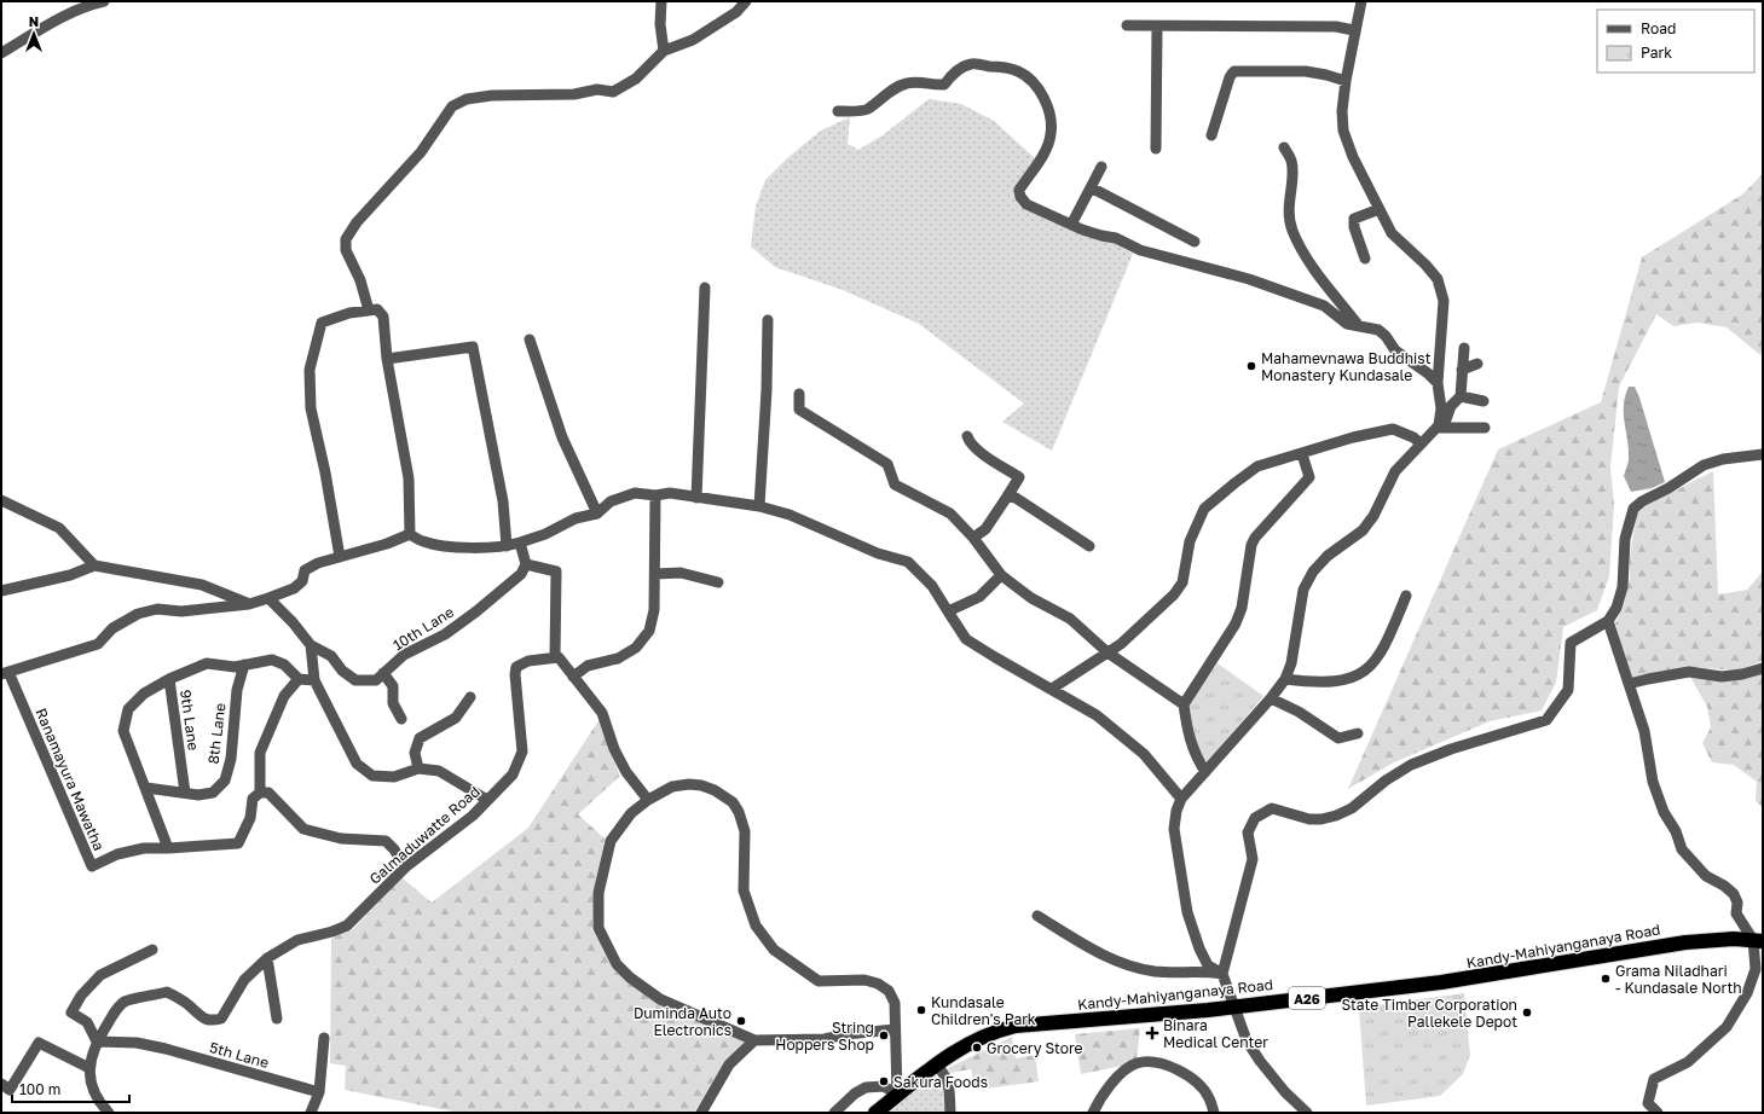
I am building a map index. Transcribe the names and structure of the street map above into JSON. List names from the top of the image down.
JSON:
{
  "streets": {
    "highway": ["Kandy-Mahiyanganaya Road", "A26"],
    "street": [
      "10th Lane",
      "9th Lane",
      "8th Lane",
      "Ranamayura Mawatha",
      "Galmaduwatte Road",
      "5th Lane"
    ]
  },
  "crossings": [
    ["9th Lane", "8th Lane"],
    ["Galmaduwatte Road", "5th Lane"]
  ],
  "places": {
    "other": [
      "Mahamevnawa Buddhist Monastery Kundasale",
      "Grama Niladhari - Kundasale North",
      "Kundasale Children's Park",
      "State Timber Corporation Pallekele Depot",
      "Duminda Auto Electronics",
      "String Hoppers Shop",
      "Grocery Store",
      "Sakura Foods"
    ],
    "health": ["Binara Medical Center"]
  },
  "legend": ["Road", "Park"],
  "scale_bar": "100 m",
  "north": "top"
}
